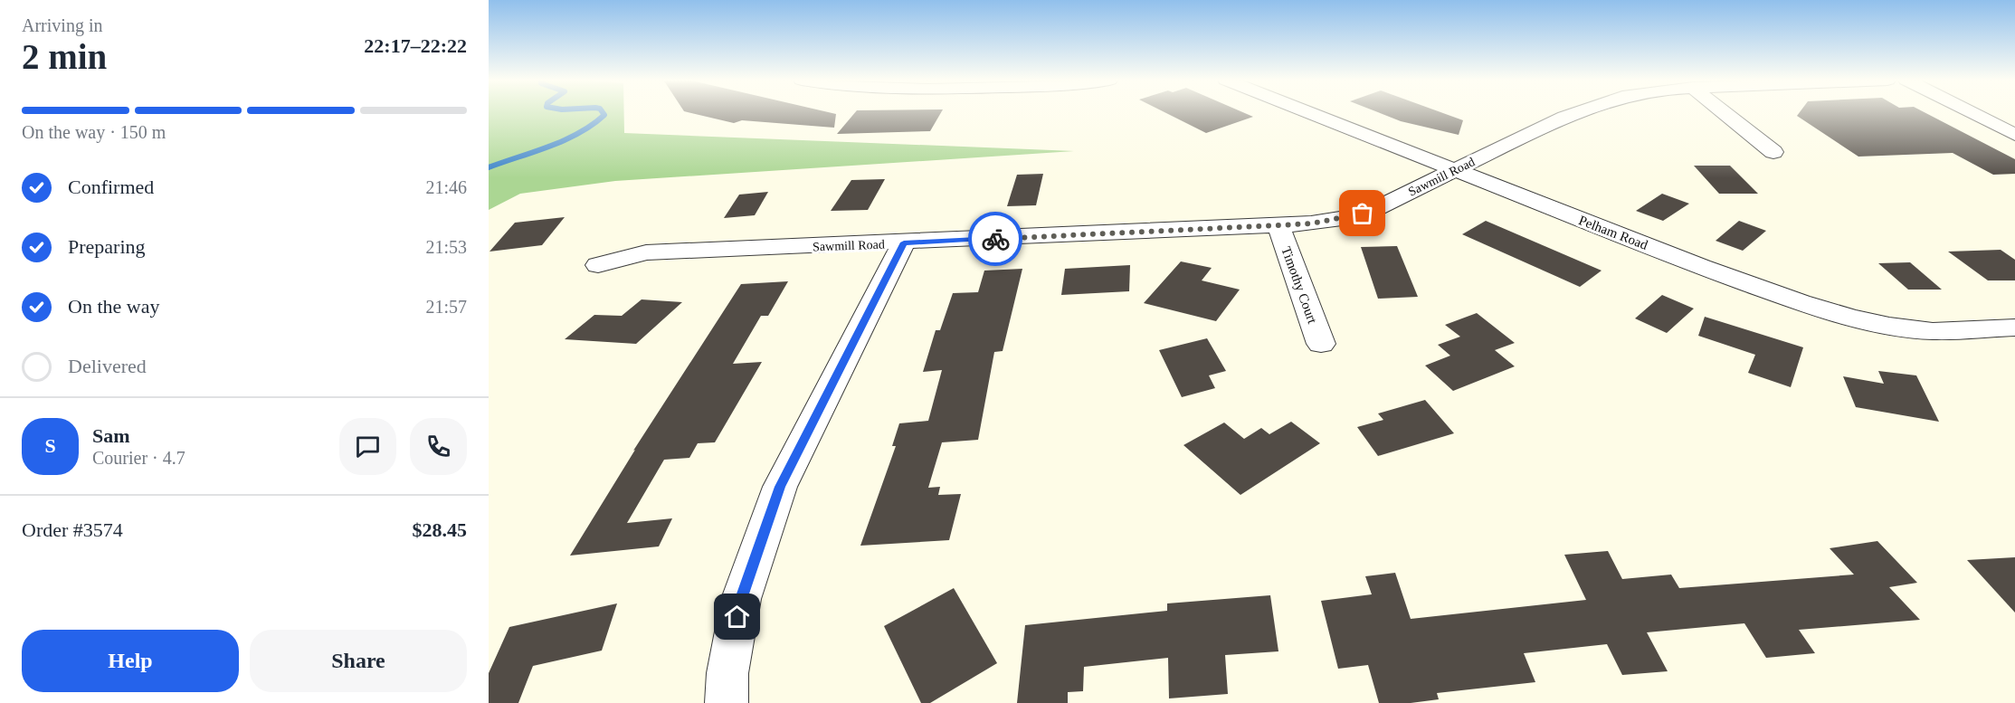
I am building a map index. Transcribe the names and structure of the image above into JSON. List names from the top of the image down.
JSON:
{
  "streets": {
    "street": ["Sawmill Road", "Pelham Road", "Timothy Court"]
  },
  "crossings": [
    ["Sawmill Road", "Pelham Road"],
    ["Sawmill Road", "Timothy Court"]
  ],
  "page": {
    "heading": ["2 min", "Arriving in", "22:17–22:22"],
    "panel": [
      "Sam",
      "Courier · 4.7",
      "Order #3574",
      "$28.45"
    ],
    "bar": "On the way · 150 m",
    "list": [
      ["Confirmed", "21:46"],
      ["Preparing", "21:53"],
      ["On the way", "21:57"],
      "Delivered"
    ],
    "round": "S",
    "buttons": ["Help", "Share"]
  }
}
